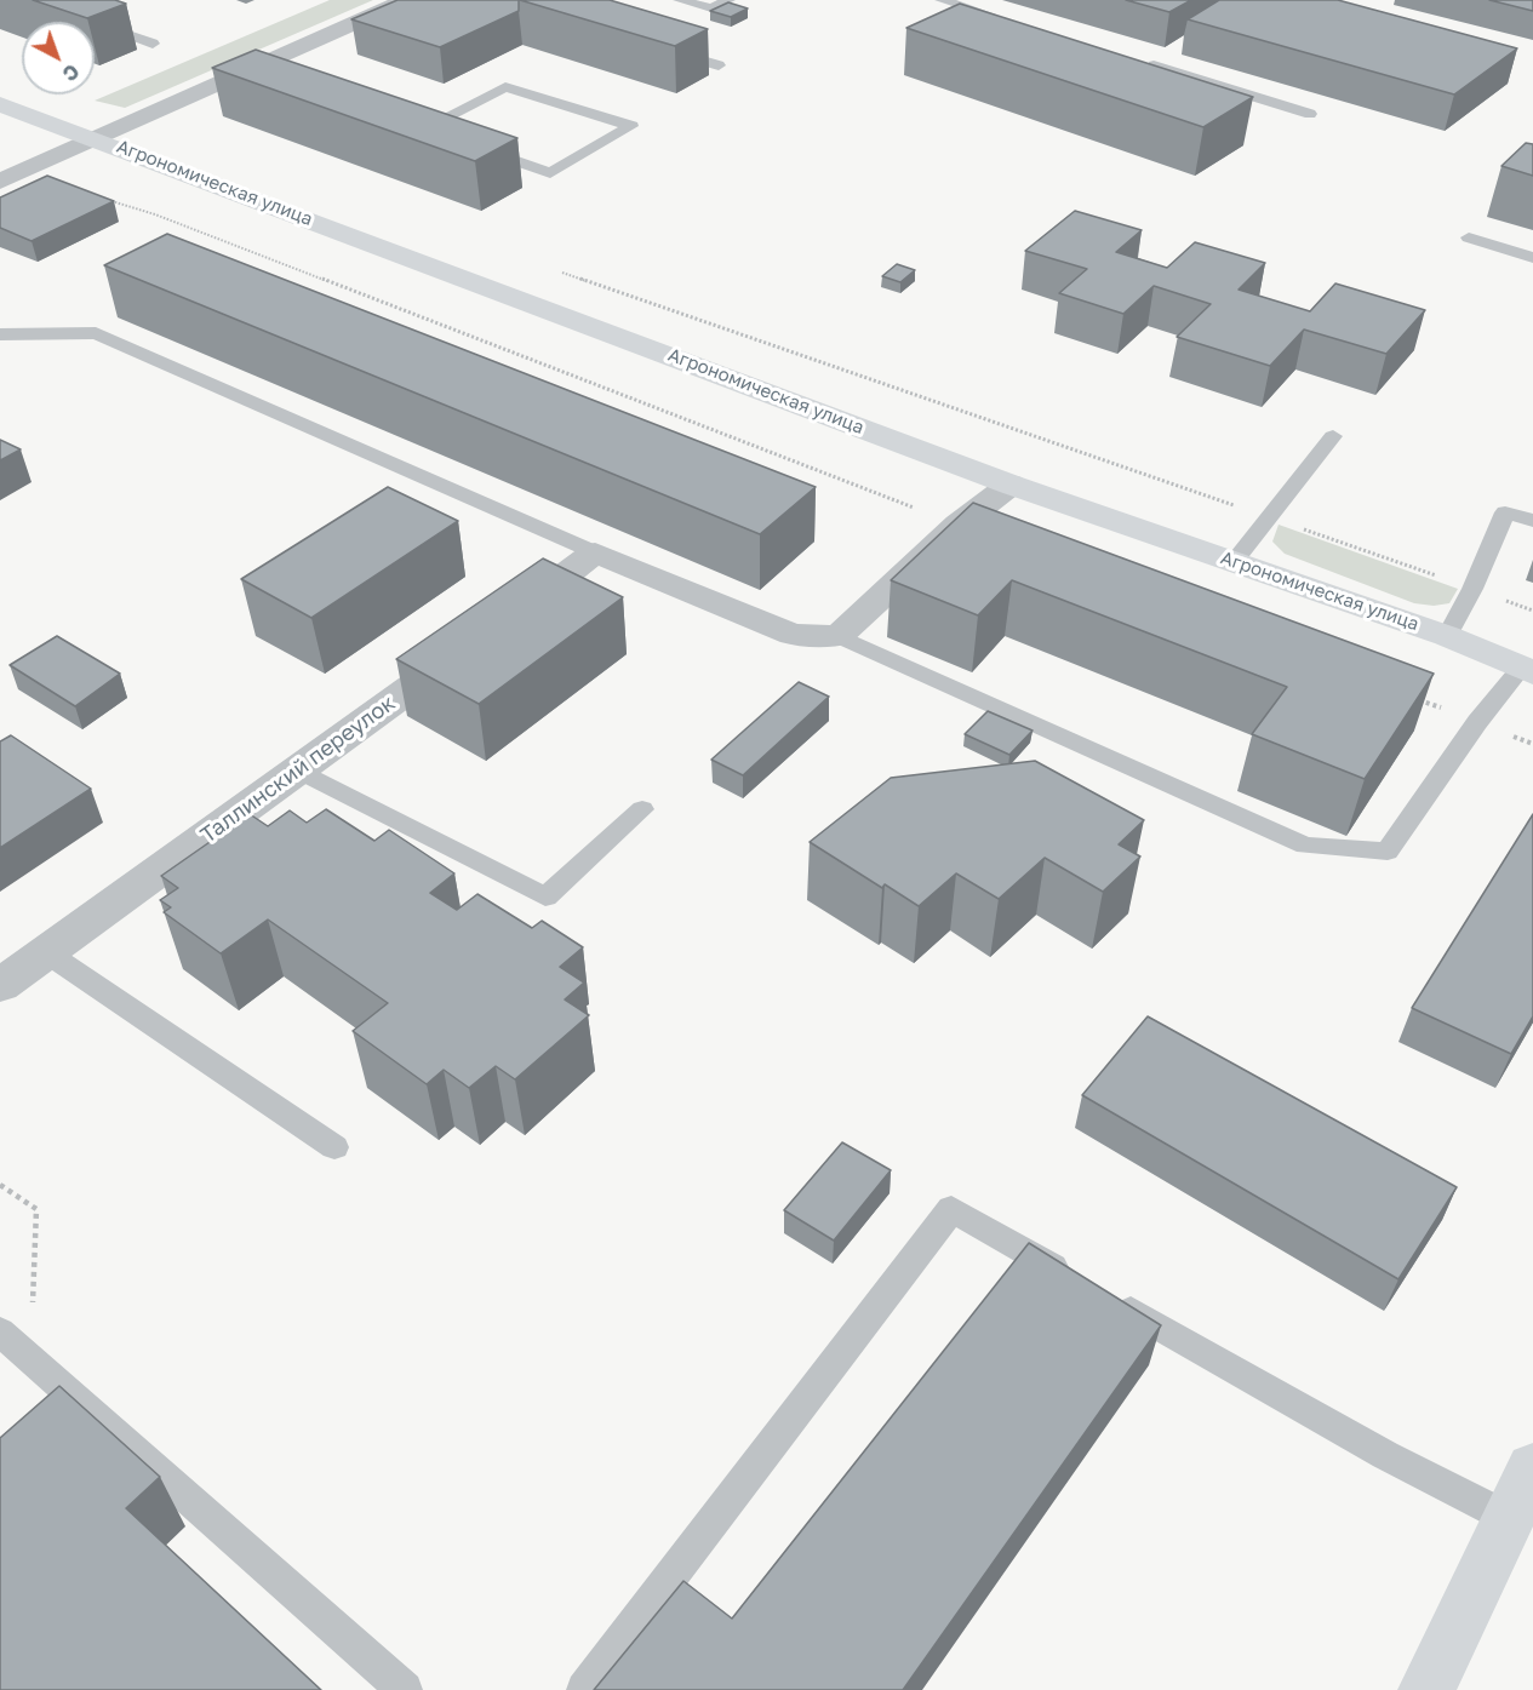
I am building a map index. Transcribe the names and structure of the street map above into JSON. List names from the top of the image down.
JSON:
{
  "streets": {
    "street": ["Агрономическая улица", "Таллинский переулок"]
  },
  "north": "bottom right"
}
